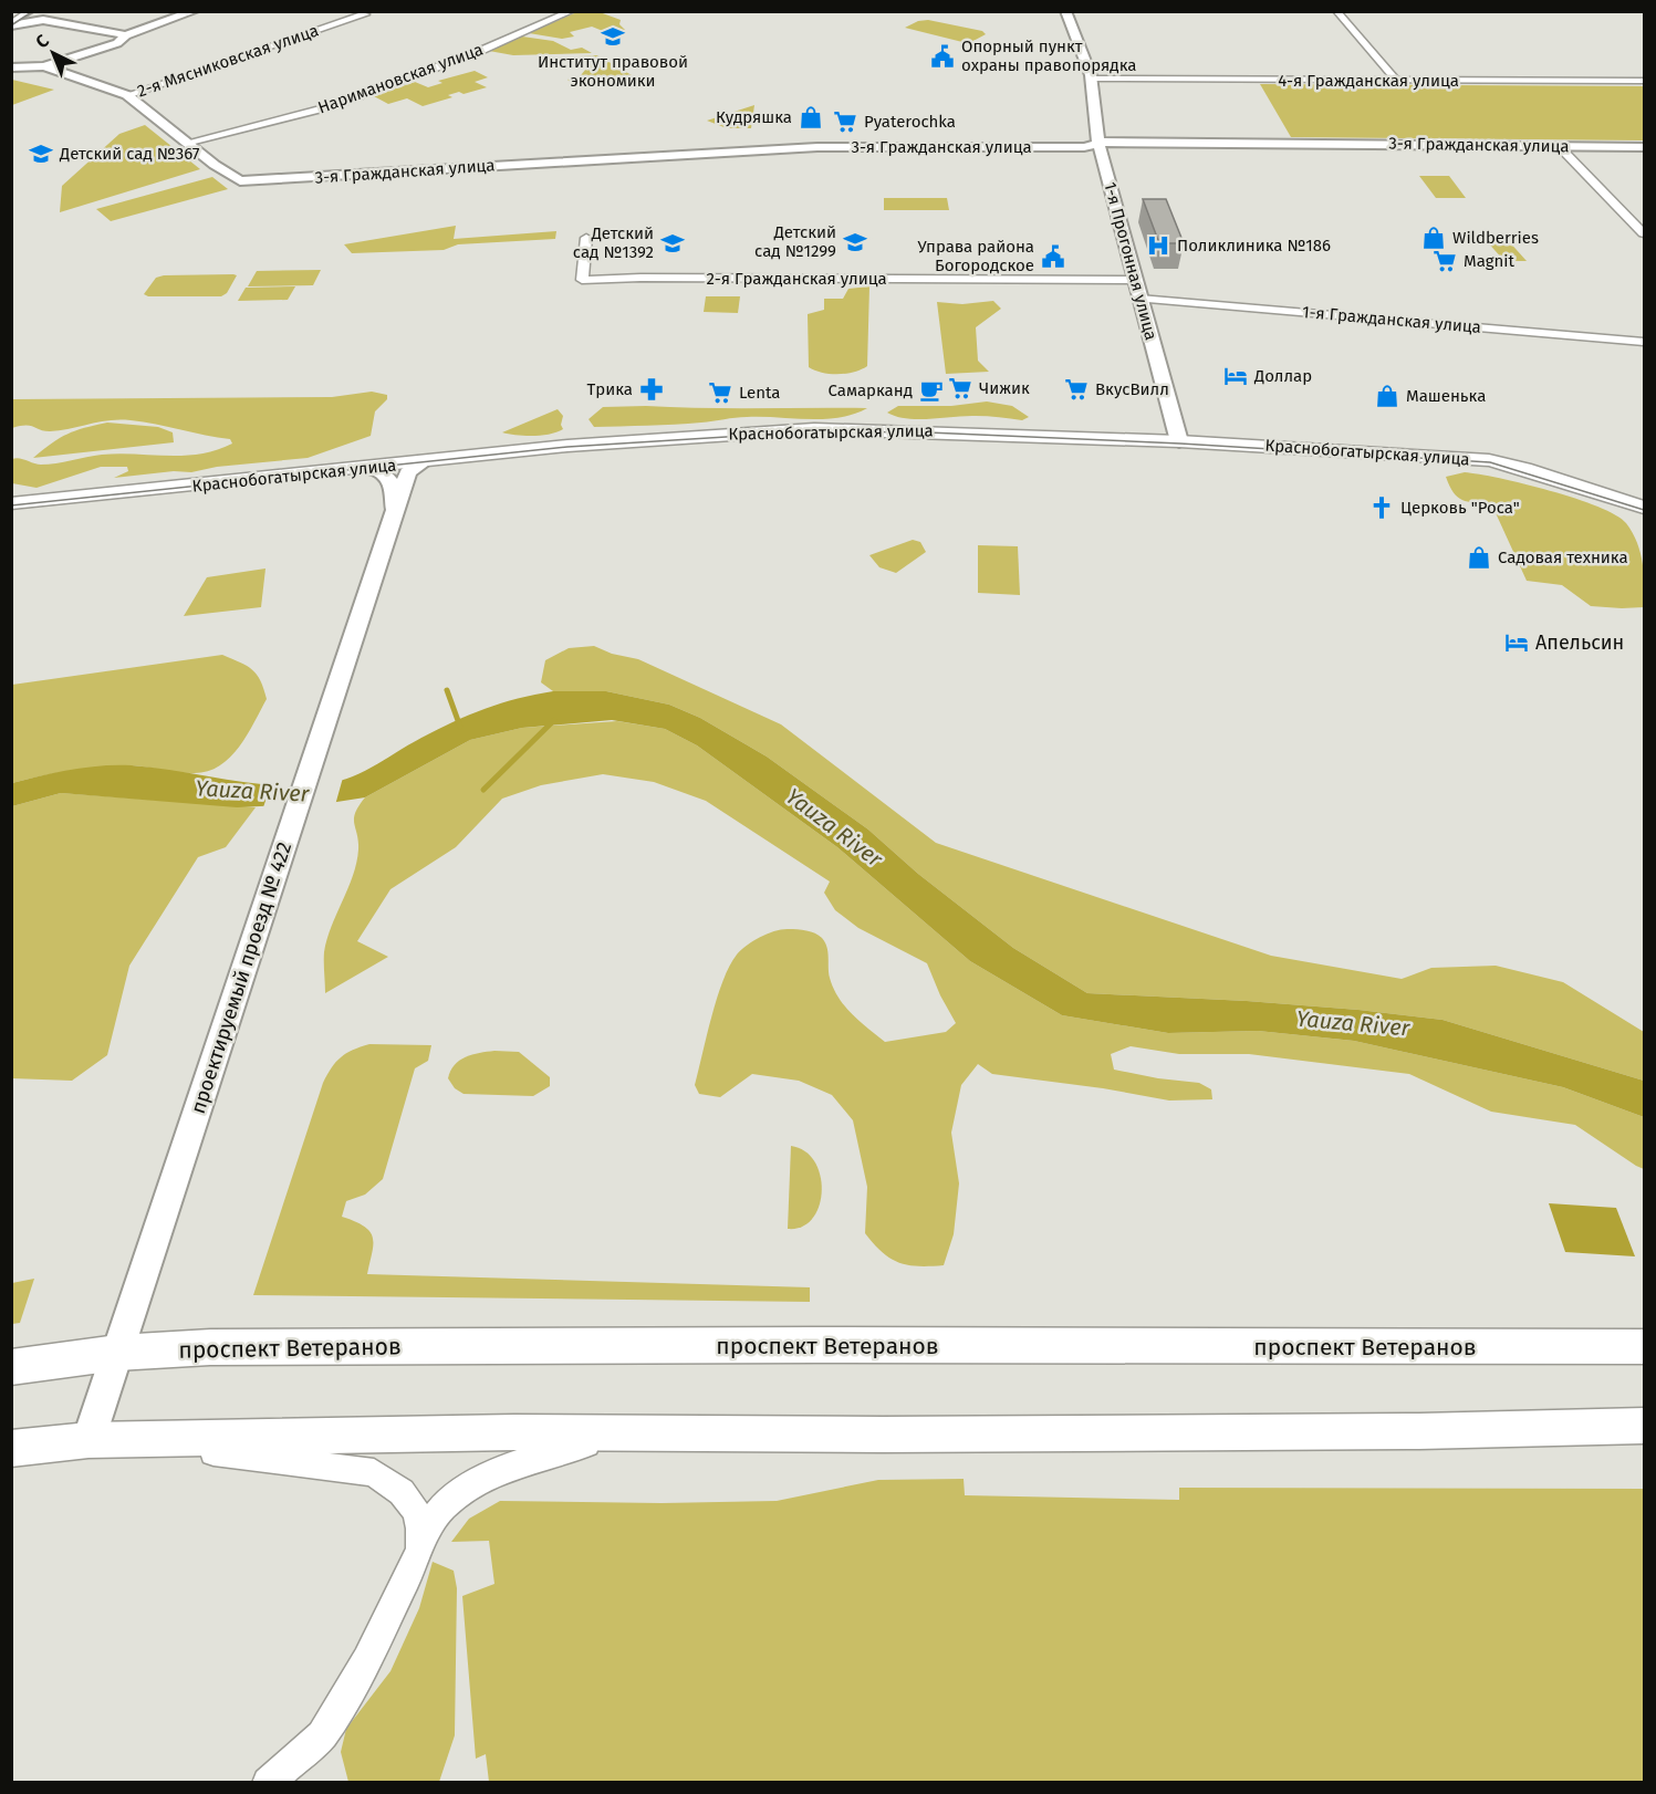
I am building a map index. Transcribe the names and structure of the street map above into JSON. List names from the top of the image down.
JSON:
{
  "streets": {
    "main road": ["Краснобогатырская улица", "проспект Ветеранов"],
    "street": [
      "2-я Мясниковская улица",
      "Наримановская улица",
      "4-я Гражданская улица",
      "3-я Гражданская улица",
      "1-я Прогонная улица",
      "2-я Гражданская улица",
      "1-я Гражданская улица",
      "проектируемый проезд № 422"
    ]
  },
  "crossings": [
    ["Наримановская улица", "3-я Гражданская улица"],
    ["4-я Гражданская улица", "1-я Прогонная улица"],
    ["3-я Гражданская улица", "1-я Прогонная улица"],
    ["1-я Прогонная улица", "2-я Гражданская улица"],
    ["1-я Прогонная улица", "1-я Гражданская улица"],
    ["1-я Прогонная улица", "Краснобогатырская улица"],
    ["Краснобогатырская улица", "проектируемый проезд № 422"],
    ["проектируемый проезд № 422", "проспект Ветеранов"]
  ],
  "water": ["Yauza River"],
  "places": {
    "school or university": [
      "Институт правовой экономики",
      "Детский сад №367",
      "Детский сад №1299",
      "Детский сад №1392"
    ],
    "public building": ["Опорный пункт охраны правопорядка", "Управа района Богородское"],
    "shop": [
      "Кудряшка",
      "Wildberries",
      "Машенька",
      "Садовая техника"
    ],
    "supermarket": [
      "Pyaterochka",
      "Magnit",
      "Чижик",
      "ВкусВилл",
      "Lenta"
    ],
    "hospital": ["Поликлиника №186"],
    "hotel": ["Доллар", "Апельсин"],
    "pharmacy": ["Трика"],
    "cafe": ["Самарканд"],
    "church": ["Церковь \"Роса\""]
  },
  "north": "top left"
}
